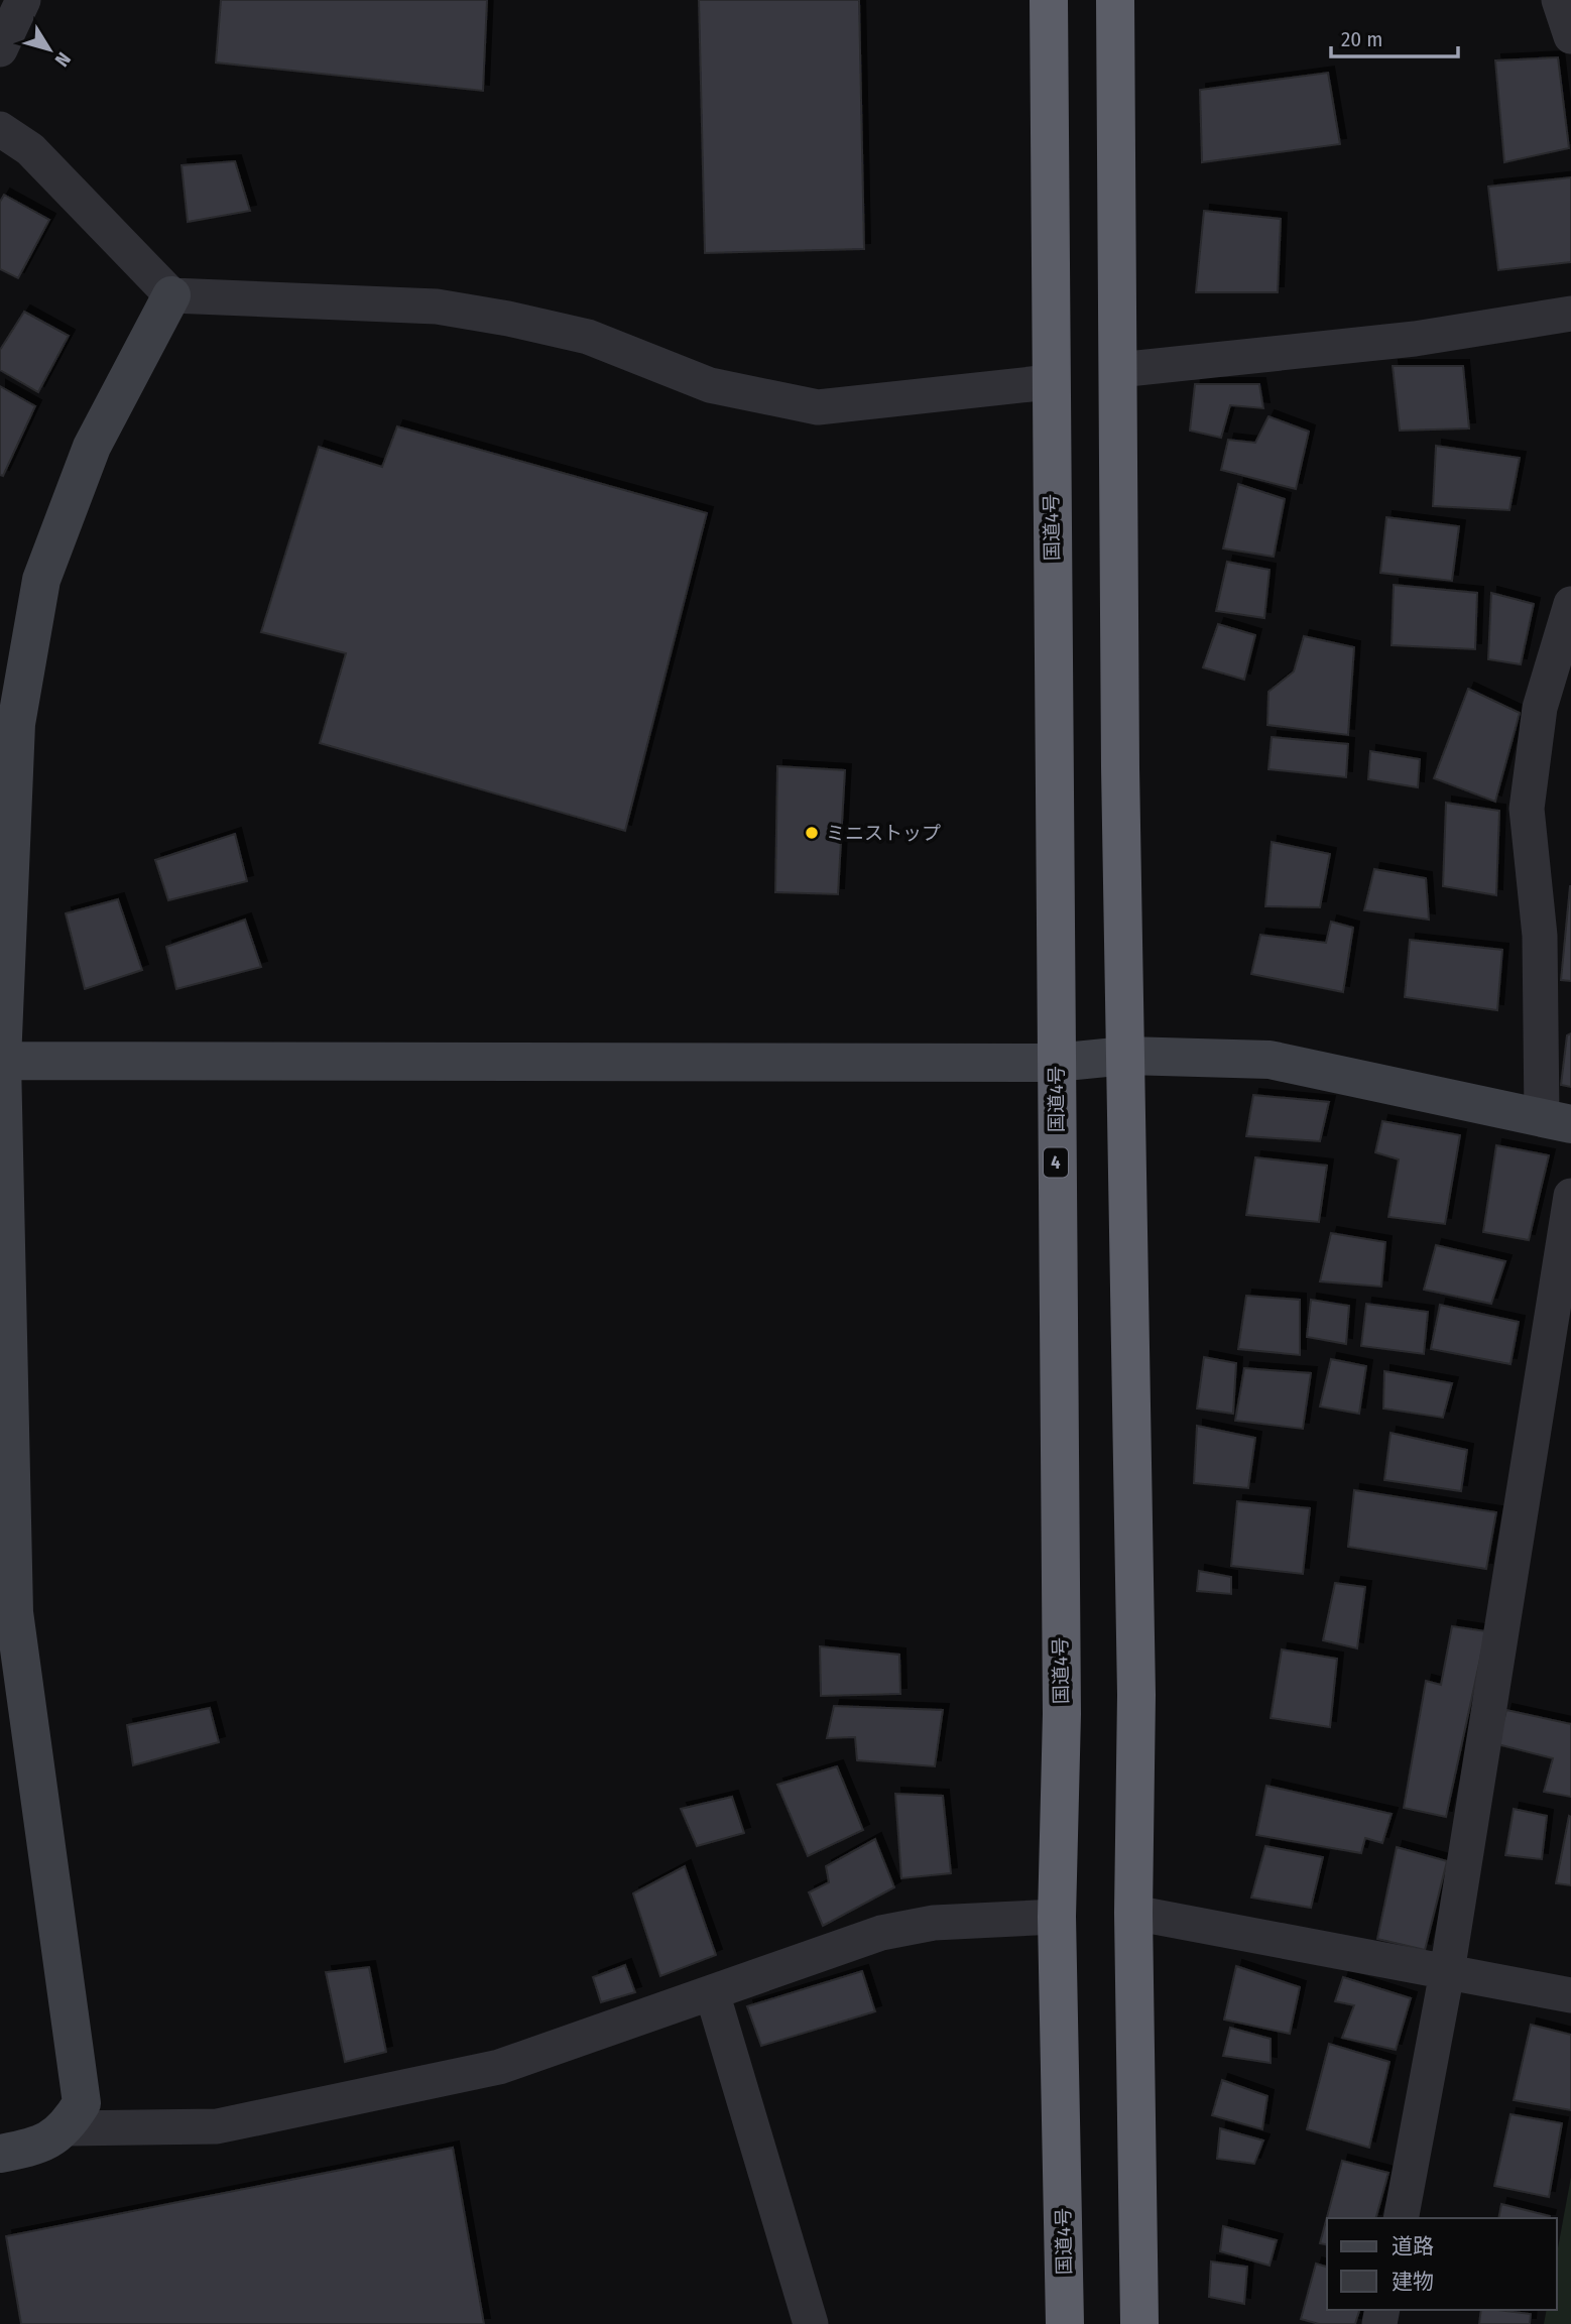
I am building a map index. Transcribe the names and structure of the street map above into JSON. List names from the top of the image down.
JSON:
{
  "streets": {
    "highway": ["国道4号", "4"]
  },
  "places": ["ミニストップ"],
  "legend": ["道路", "建物"],
  "scale_bar": "20 m",
  "north": "bottom right"
}
